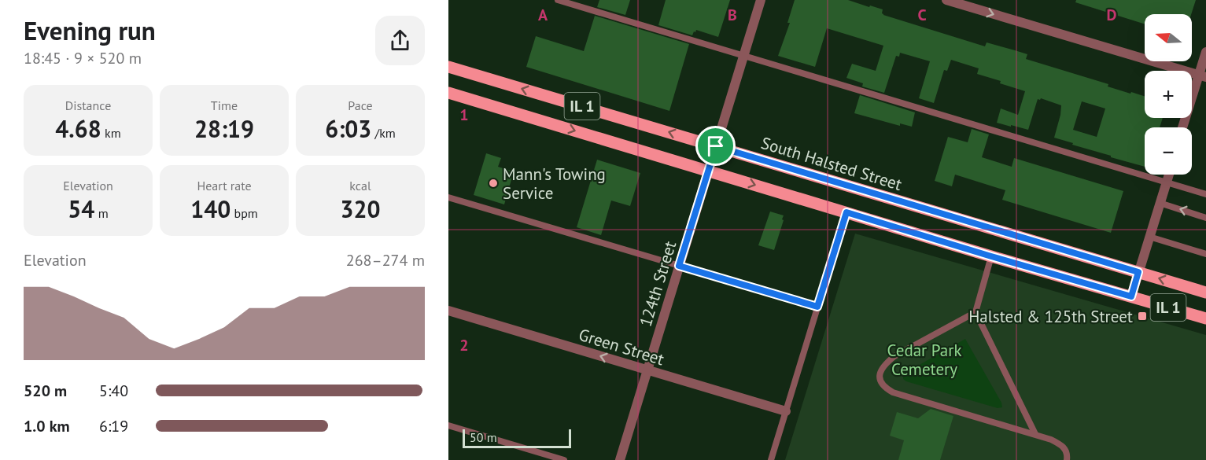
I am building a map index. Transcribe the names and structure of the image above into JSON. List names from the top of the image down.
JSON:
{
  "streets": {
    "main road": ["IL 1", "South Halsted Street"],
    "street": ["124th Street", "Green Street"]
  },
  "crossings": [
    ["IL 1", "124th Street"],
    ["South Halsted Street", "124th Street"],
    ["124th Street", "Green Street"]
  ],
  "one_way": ["Green Street"],
  "parks": ["Cedar Park Cemetery"],
  "places": {
    "other": ["Mann's Towing Service"],
    "transit": ["Halsted & 125th Street"]
  },
  "scale_bar": "50 m",
  "north": "left",
  "page": {
    "heading": ["Evening run", "18:45 · 9 × 520 m"],
    "map_buttons": ["+", "−"],
    "stats": [
      ["Distance", "4.68 km"],
      ["Time", "28:19"],
      ["Pace", "6:03 /km"],
      ["Elevation", "54 m"],
      ["Heart rate", "140 bpm"],
      ["kcal", "320"]
    ],
    "chart": ["Elevation", "268–274 m"],
    "list": [
      {
        "name": "520 m",
        "note": "5:40"
      },
      {
        "name": "1.0 km",
        "note": "6:19"
      }
    ],
    "scale": "50 m"
  },
  "grid": {
    "columns": [
      "A",
      "B",
      "C",
      "D"
    ],
    "rows": ["1", "2"]
  }
}
